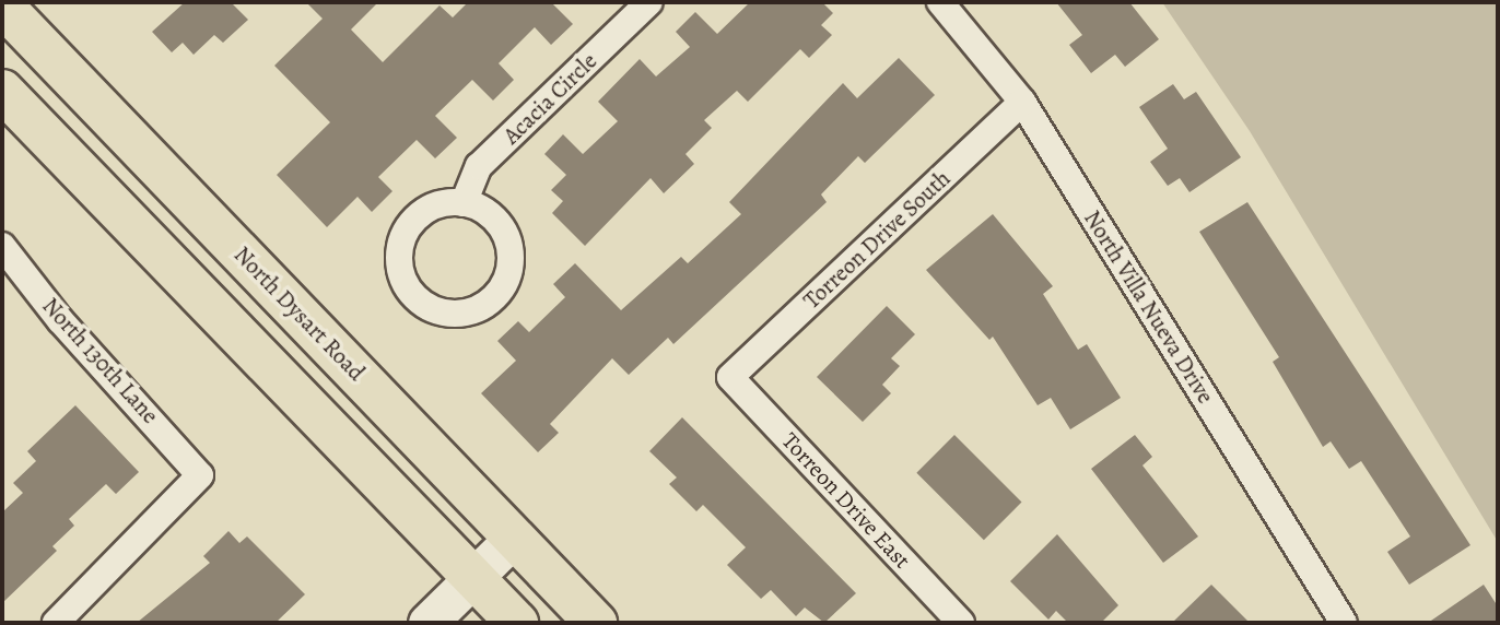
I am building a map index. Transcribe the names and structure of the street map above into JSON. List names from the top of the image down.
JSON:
{
  "streets": {
    "main road": ["North Dysart Road"],
    "street": [
      "Acacia Circle",
      "Torreon Drive South",
      "North Villa Nueva Drive",
      "North 130th Lane",
      "Torreon Drive East"
    ]
  },
  "crossings": [
    ["Torreon Drive South", "North Villa Nueva Drive"],
    ["Torreon Drive South", "Torreon Drive East"]
  ]
}
